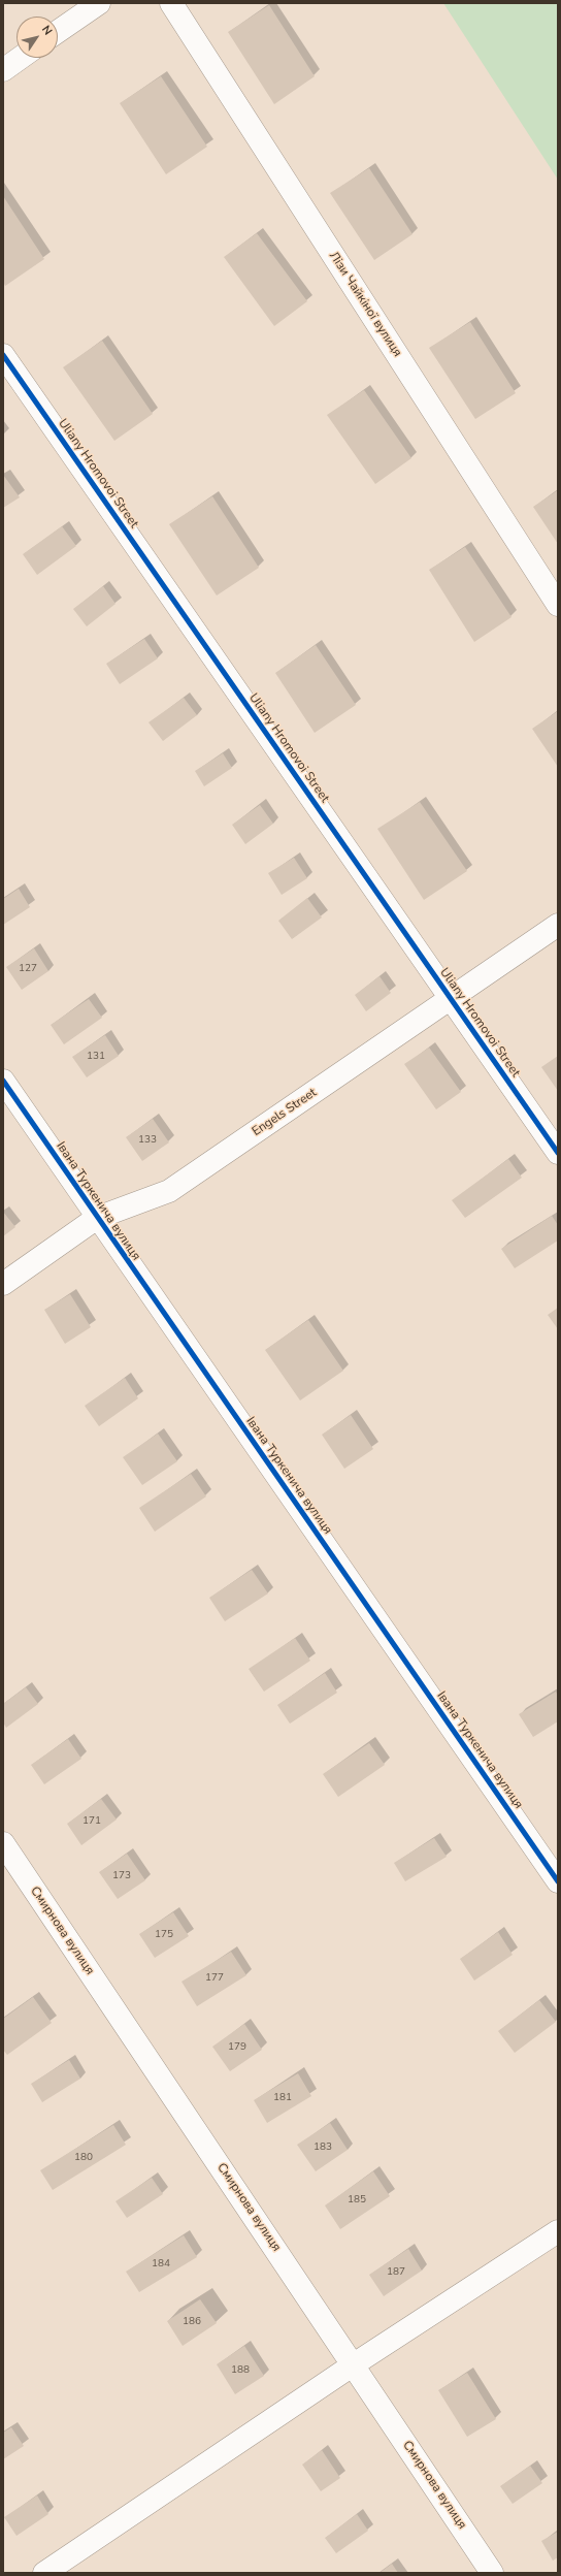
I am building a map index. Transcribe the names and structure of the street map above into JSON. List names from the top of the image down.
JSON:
{
  "streets": {
    "street": [
      "Лізи Чайкіної вулиця",
      "Uliany Hromovoi Street",
      "Engels Street",
      "Івана Туркенича вулиця",
      "Смирнова вулиця"
    ]
  },
  "crossings": [
    ["Uliany Hromovoi Street", "Engels Street"],
    ["Engels Street", "Івана Туркенича вулиця"]
  ],
  "house_numbers": [
    "127",
    "131",
    "133",
    "171",
    "173",
    "175",
    "177",
    "179",
    "181",
    "183",
    "180",
    "185",
    "184",
    "187",
    "186",
    "188"
  ],
  "north": "top right"
}
